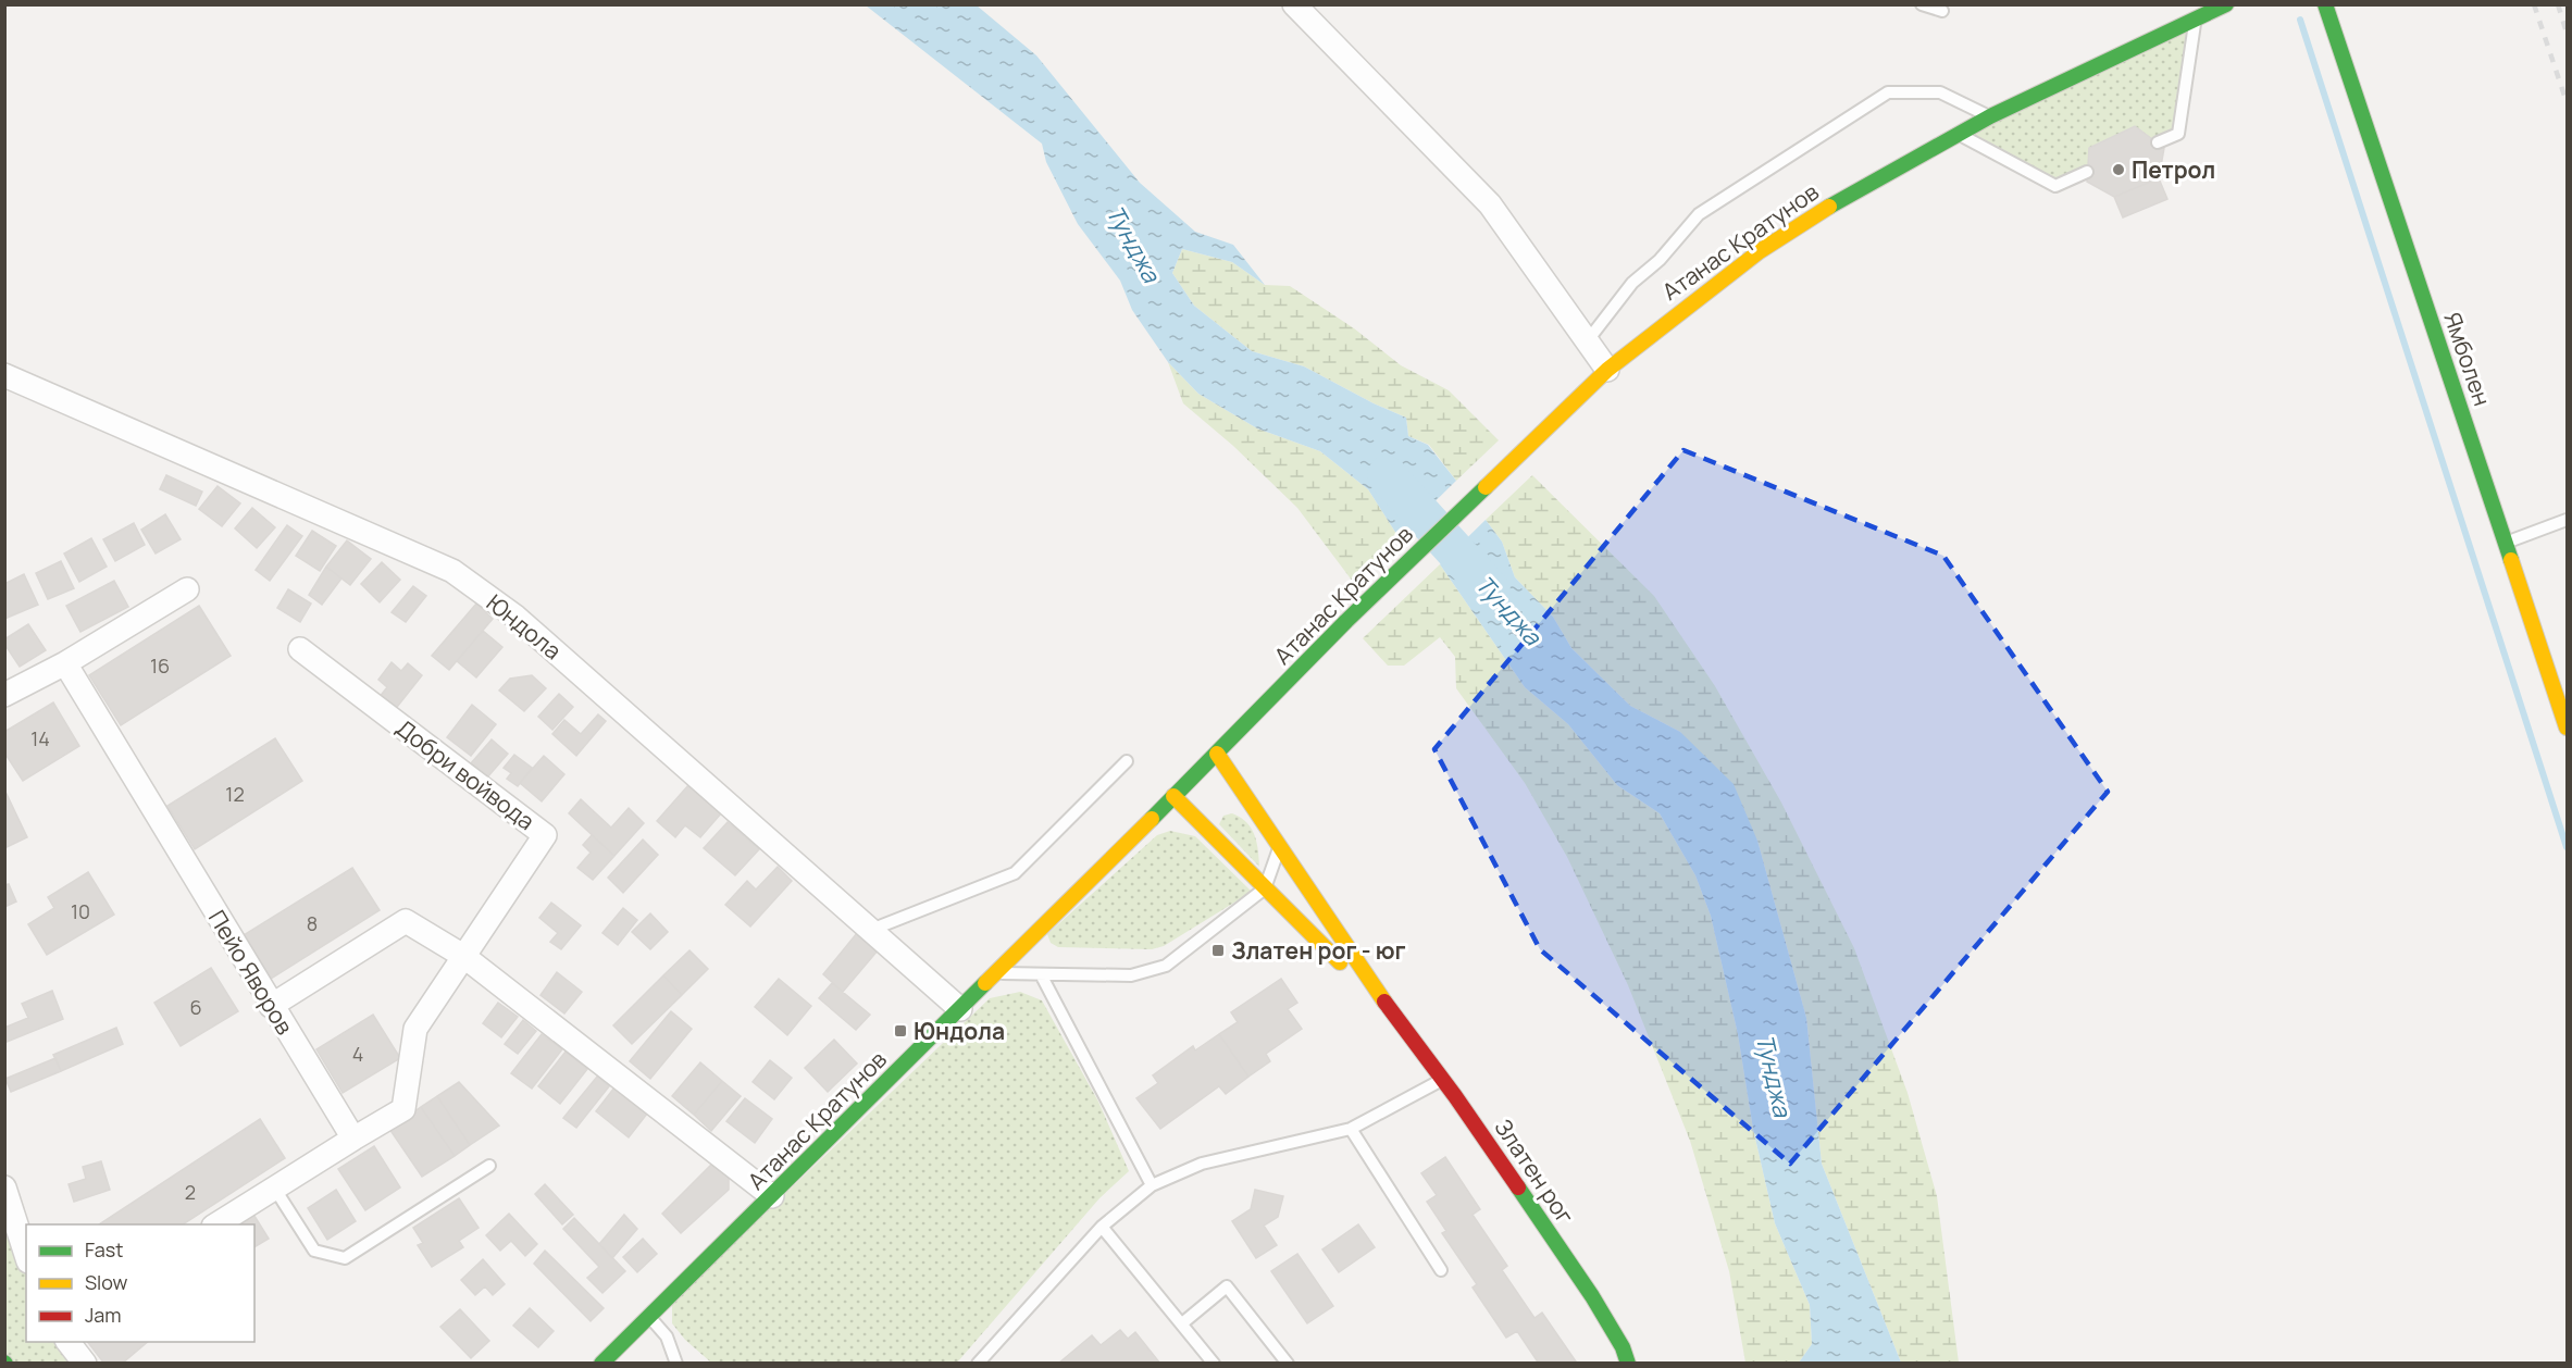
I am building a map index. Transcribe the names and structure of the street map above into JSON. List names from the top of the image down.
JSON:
{
  "streets": {
    "main road": ["Атанас Кратунов", "Ямболен", "Златен рог"],
    "street": ["Юндола", "Добри войвода", "Пейо Яворов"]
  },
  "crossings": [
    ["Атанас Кратунов", "Юндола"],
    ["Атанас Кратунов", "Златен рог"],
    ["Добри войвода", "Пейо Яворов"]
  ],
  "water": ["Тунджа"],
  "places": {
    "other": ["Петрол"],
    "transit": ["Златен рог - юг", "Юндола"]
  },
  "house_numbers": [
    "16",
    "14",
    "12",
    "10",
    "8",
    "6",
    "4",
    "2"
  ],
  "legend": ["Fast", "Slow", "Jam"]
}
